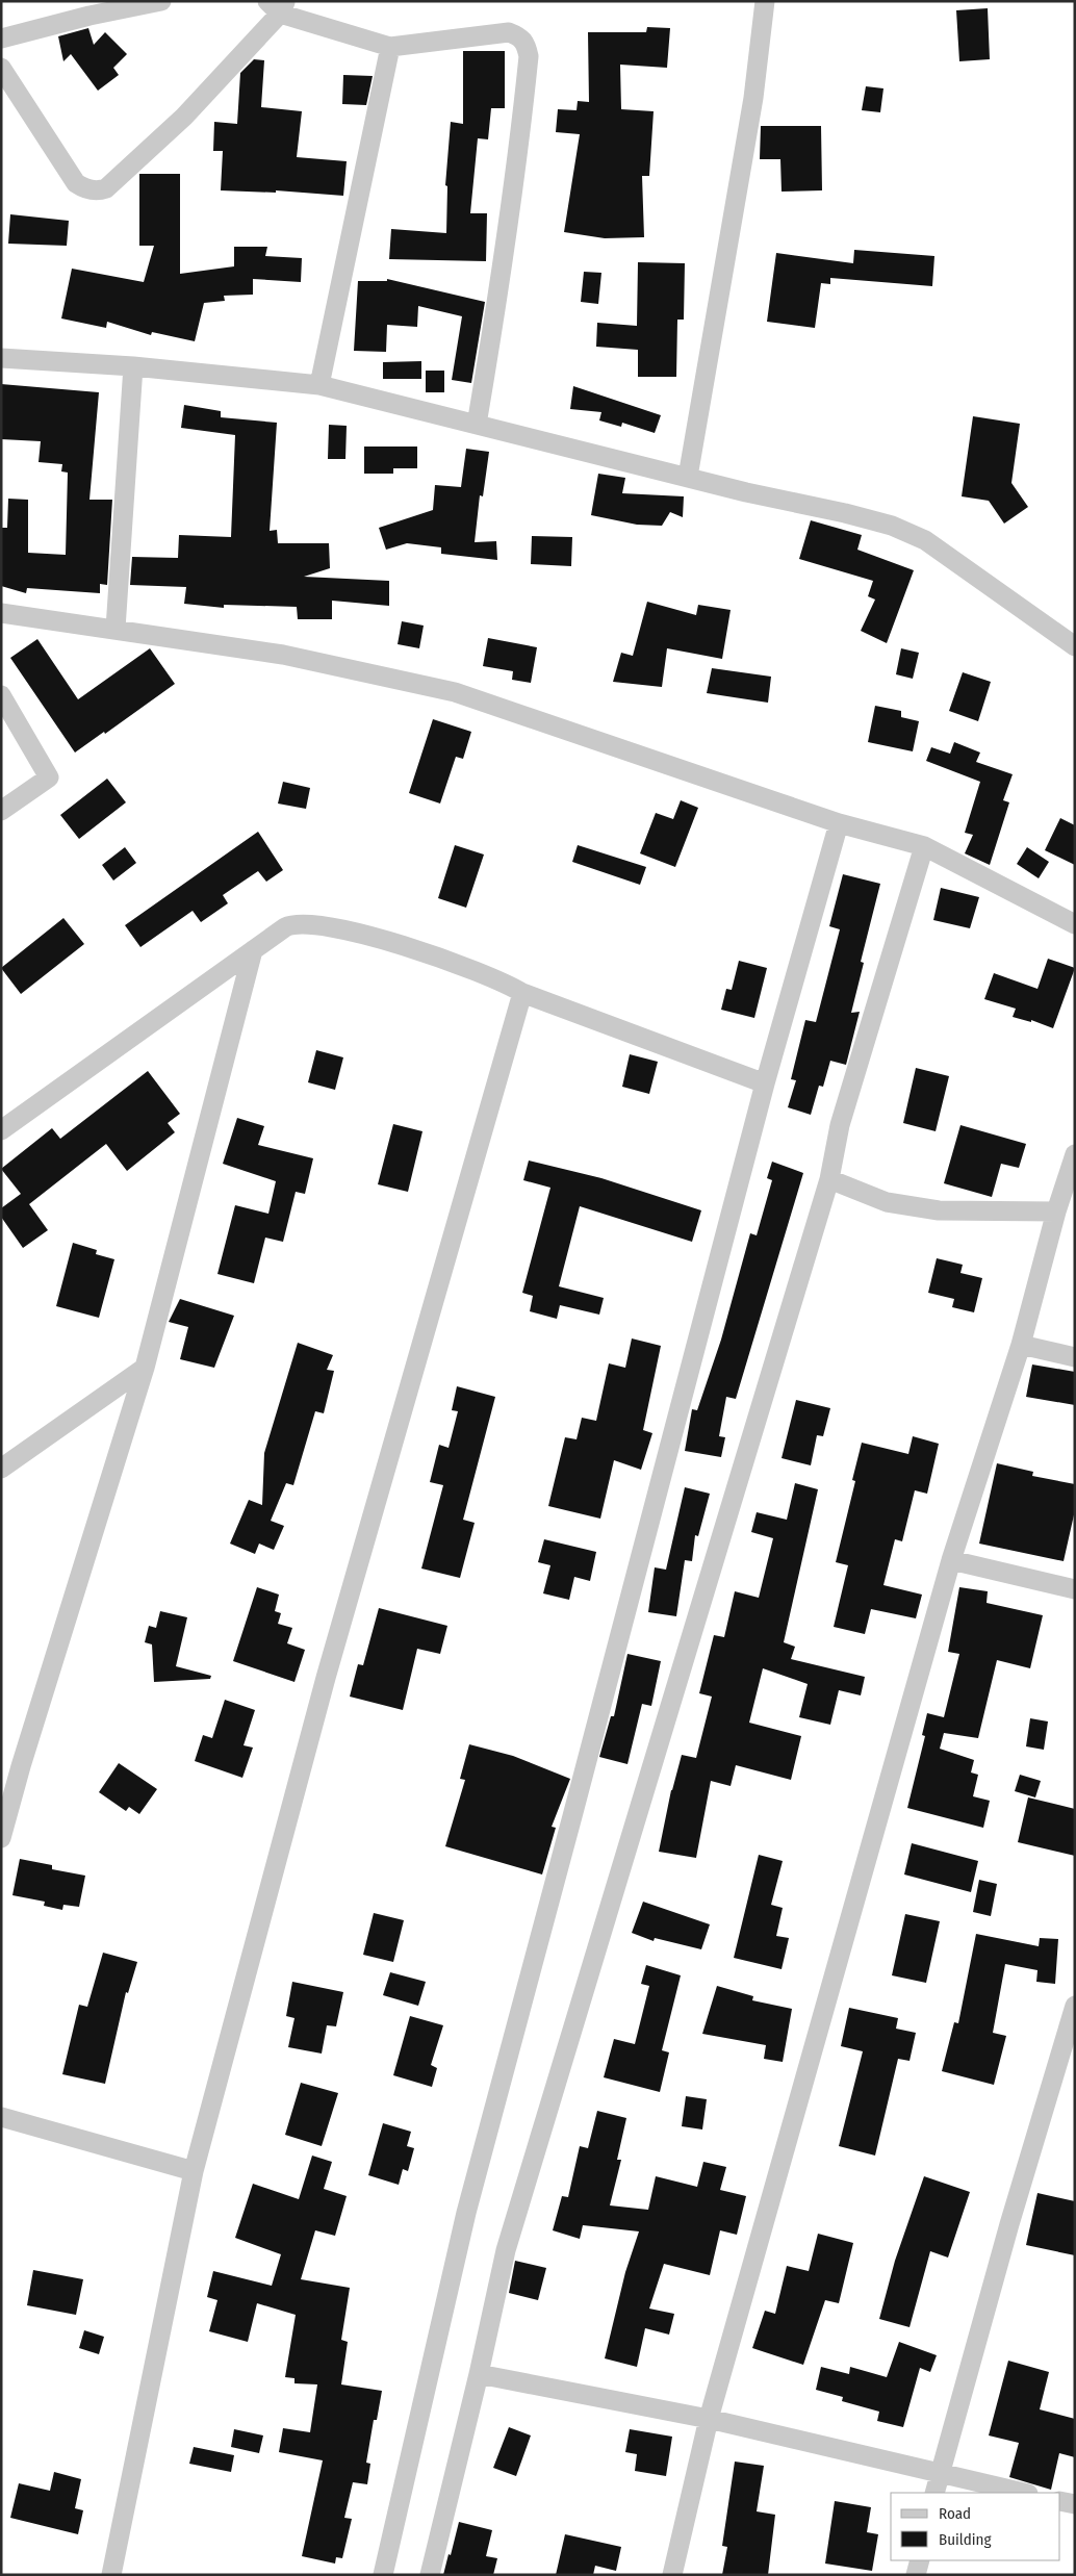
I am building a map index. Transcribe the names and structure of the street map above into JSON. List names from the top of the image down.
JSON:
{
  "legend": ["Road", "Building"]
}
